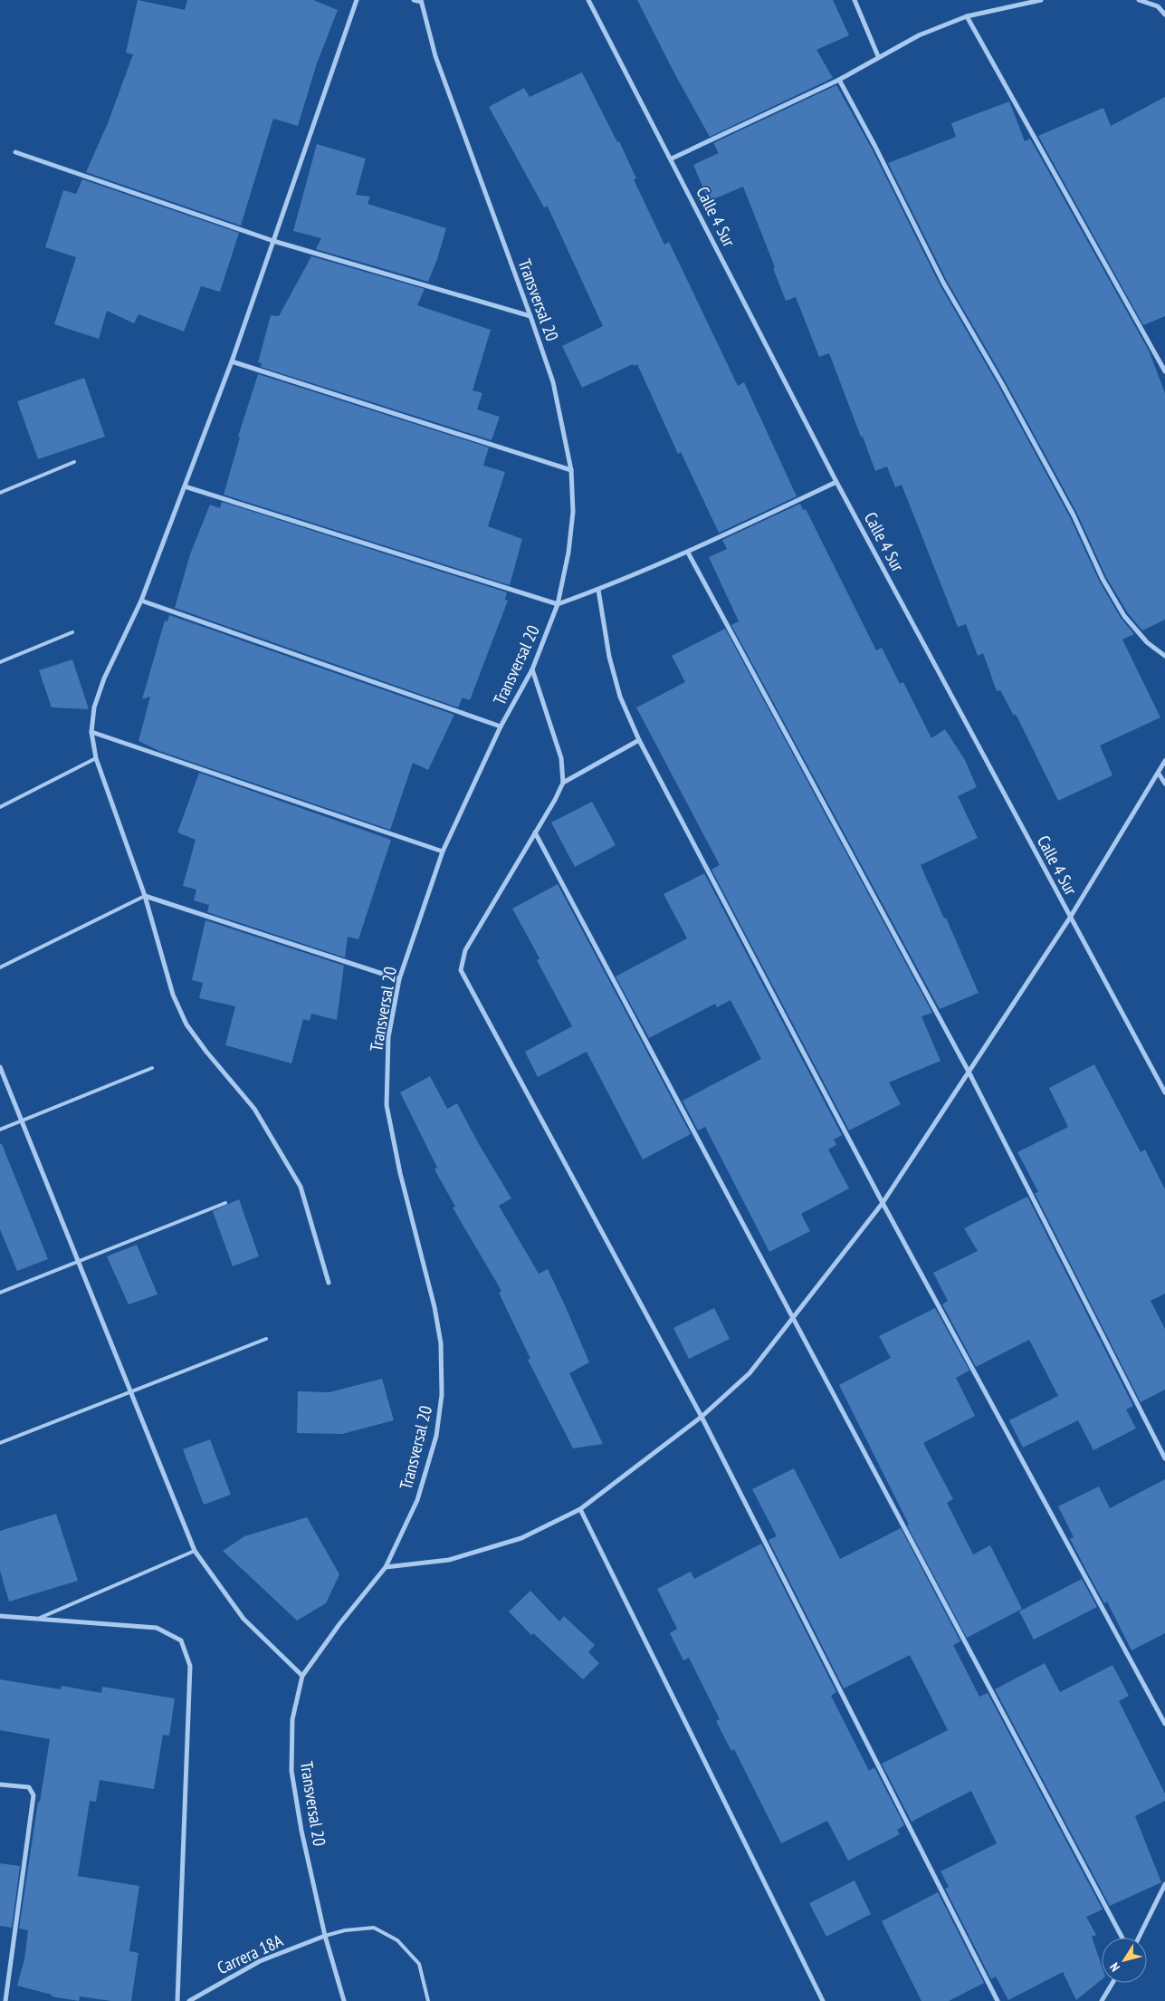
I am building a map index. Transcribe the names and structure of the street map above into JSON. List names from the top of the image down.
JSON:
{
  "streets": {
    "street": ["Calle 4 Sur", "Transversal 20", "Carrera 18A"]
  },
  "crossings": [
    ["Transversal 20", "Carrera 18A"]
  ],
  "north": "bottom left"
}
